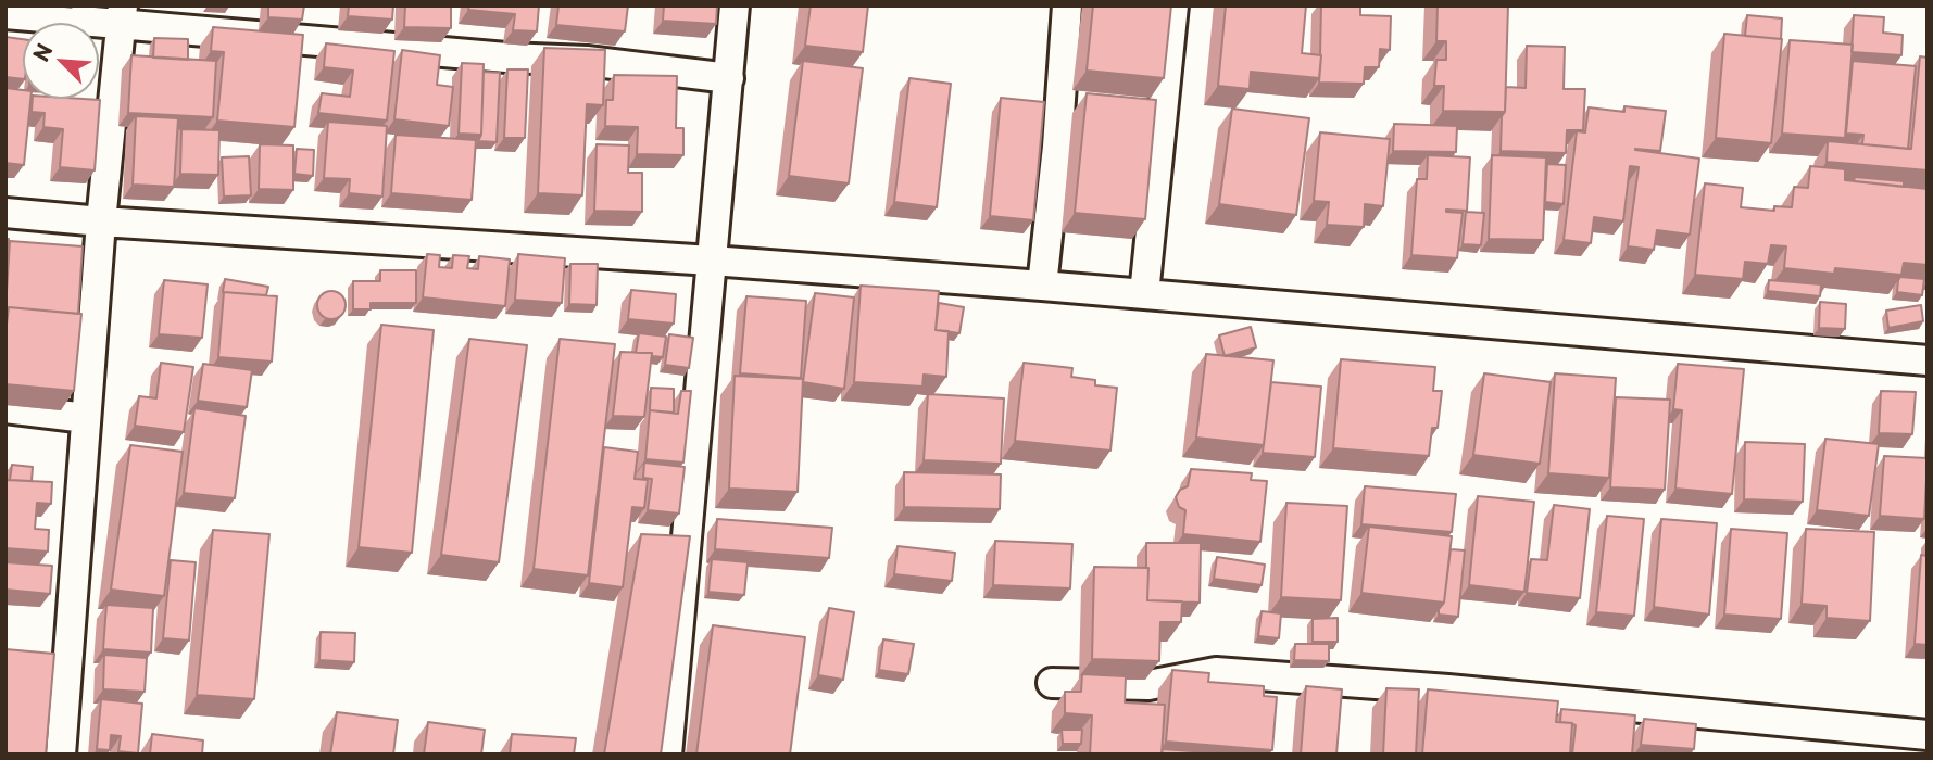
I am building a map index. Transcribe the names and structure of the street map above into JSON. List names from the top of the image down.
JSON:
{
  "north": "top left"
}
